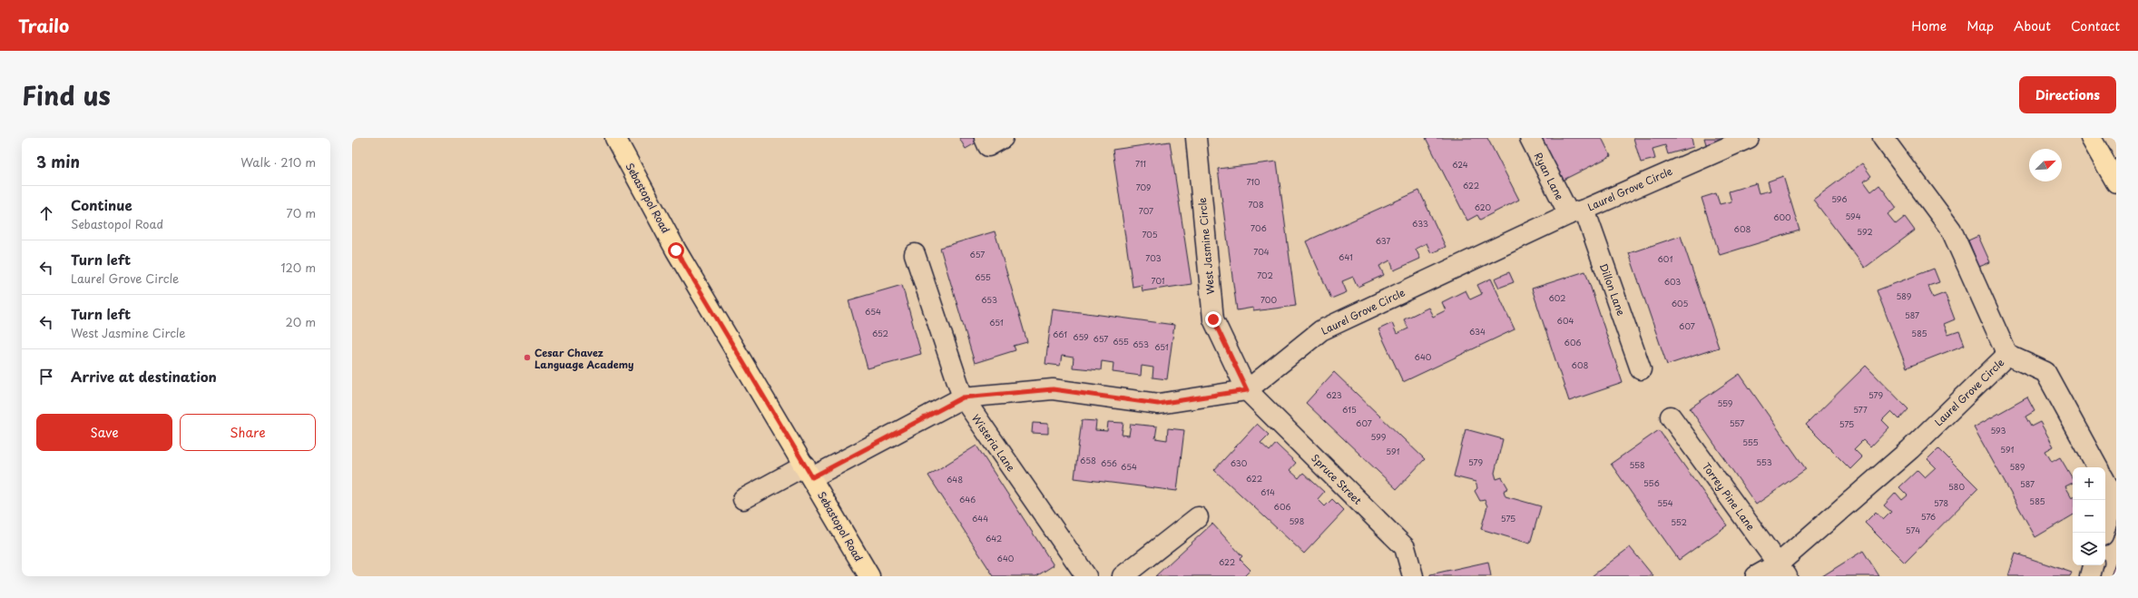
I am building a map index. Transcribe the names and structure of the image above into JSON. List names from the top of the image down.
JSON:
{
  "streets": {
    "main road": ["Sebastopol Road"],
    "street": [
      "Ryan Lane",
      "Laurel Grove Circle",
      "West Jasmine Circle",
      "Dillon Lane",
      "Wisteria Lane",
      "Spruce Street",
      "Torrey Pine Lane"
    ]
  },
  "crossings": [
    ["Ryan Lane", "Laurel Grove Circle"],
    ["Ryan Lane", "Dillon Lane"],
    ["Laurel Grove Circle", "West Jasmine Circle"],
    ["Laurel Grove Circle", "Dillon Lane"],
    ["Laurel Grove Circle", "Spruce Street"],
    ["Laurel Grove Circle", "Torrey Pine Lane"],
    ["West Jasmine Circle", "Spruce Street"]
  ],
  "places": ["Cesar Chavez Language Academy"],
  "house_numbers": [
    "711",
    "624",
    "710",
    "622",
    "709",
    "596",
    "708",
    "620",
    "707",
    "594",
    "600",
    "633",
    "706",
    "608",
    "592",
    "705",
    "637",
    "704",
    "657",
    "641",
    "703",
    "601",
    "702",
    "655",
    "701",
    "603",
    "589",
    "602",
    "653",
    "700",
    "605",
    "654",
    "587",
    "604",
    "651",
    "607",
    "634",
    "652",
    "585",
    "661",
    "659",
    "657",
    "655",
    "606",
    "653",
    "651",
    "640",
    "608",
    "623",
    "579",
    "559",
    "615",
    "577",
    "607",
    "557",
    "575",
    "593",
    "599",
    "555",
    "591",
    "591",
    "658",
    "579",
    "553",
    "656",
    "630",
    "558",
    "654",
    "589",
    "622",
    "648",
    "556",
    "587",
    "580",
    "614",
    "646",
    "585",
    "554",
    "578",
    "606",
    "576",
    "644",
    "575",
    "598",
    "552",
    "574",
    "642",
    "640",
    "622"
  ],
  "north": "top right",
  "page": {
    "header": "Trailo",
    "nav": [
      "Home",
      "Map",
      "About",
      "Contact"
    ],
    "title": "Find us",
    "buttons": [
      "Directions",
      ["Save", "Share"]
    ],
    "heading": ["3 min", "Walk · 210 m"],
    "list": [
      ["Continue", "Sebastopol Road", "70 m"],
      ["Turn left", "Laurel Grove Circle", "120 m"],
      ["Turn left", "West Jasmine Circle", "20 m"],
      "Arrive at destination"
    ],
    "map_buttons": ["+", "−"]
  }
}
